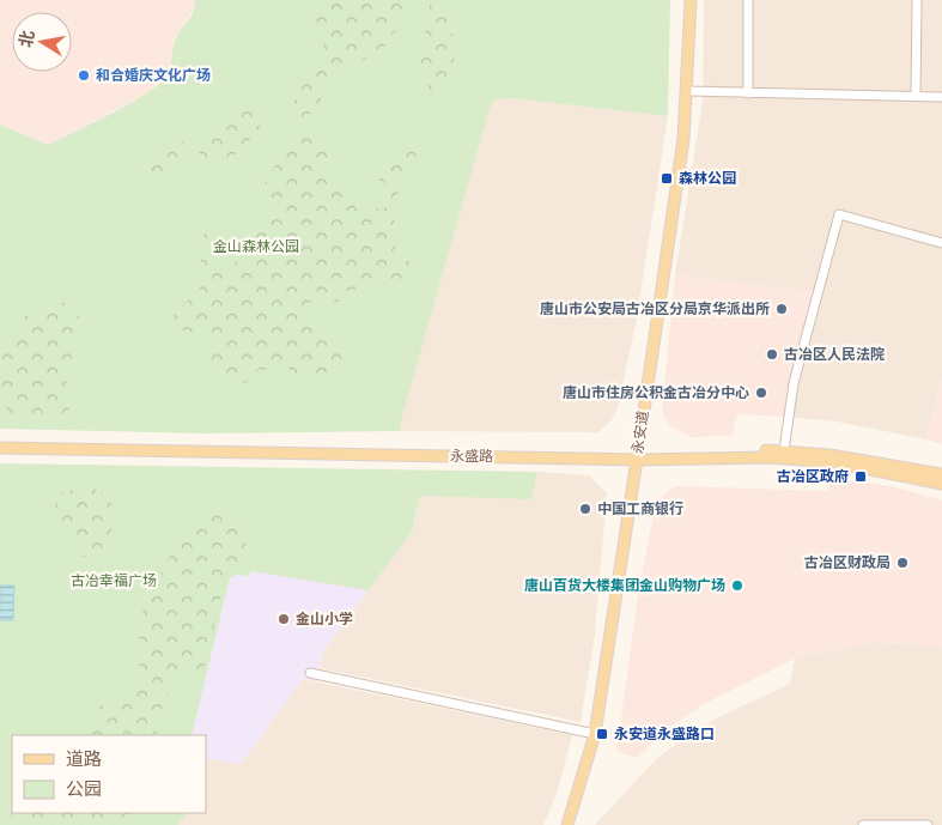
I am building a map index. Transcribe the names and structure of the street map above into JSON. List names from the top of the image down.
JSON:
{
  "streets": {
    "main road": ["永安道", "永盛路"]
  },
  "crossings": [
    ["永安道", "永盛路"]
  ],
  "parks": ["金山森林公园", "古冶幸福广场"],
  "places": {
    "other": [
      "和合婚庆文化广场",
      "唐山市公安局古冶区分局京华派出所",
      "古冶区人民法院",
      "唐山市住房公积金古冶分中心",
      "中国工商银行",
      "古冶区财政局",
      "唐山百货大楼集团金山购物广场",
      "金山小学"
    ],
    "transit": ["森林公园", "古冶区政府", "永安道永盛路口"]
  },
  "legend": ["道路", "公园"],
  "north": "left"
}
